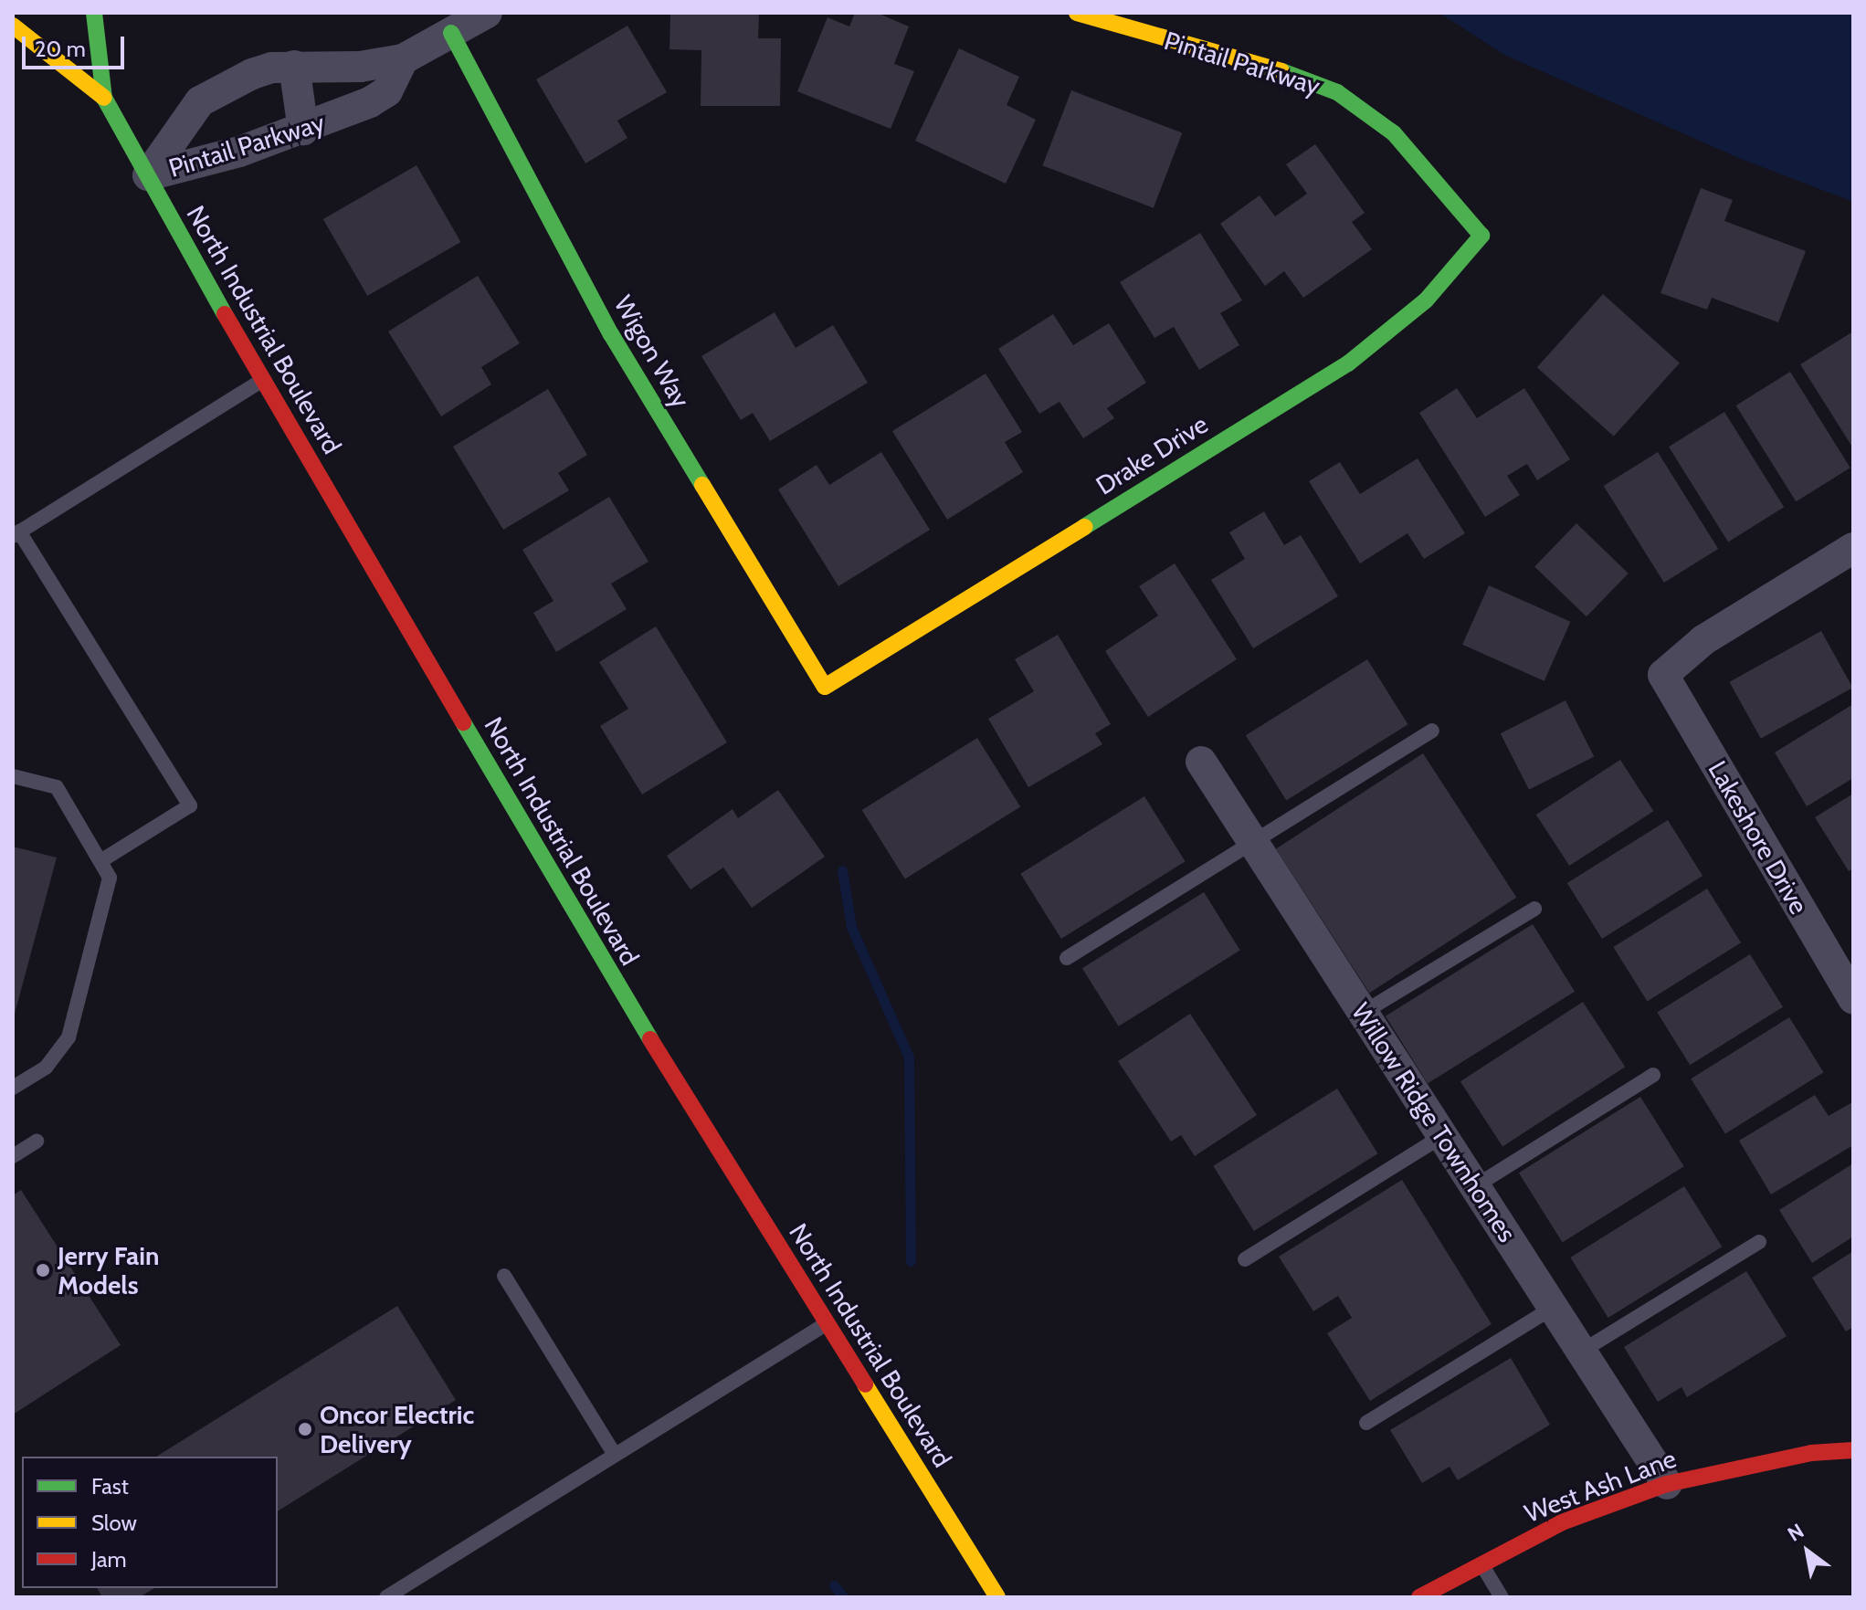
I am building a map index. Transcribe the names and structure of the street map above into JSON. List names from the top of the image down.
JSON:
{
  "streets": {
    "street": [
      "Pintail Parkway",
      "North Industrial Boulevard",
      "Wigon Way",
      "Drake Drive",
      "Lakeshore Drive",
      "Willow Ridge Townhomes",
      "West Ash Lane"
    ]
  },
  "crossings": [
    ["Pintail Parkway", "North Industrial Boulevard"],
    ["Pintail Parkway", "Wigon Way"],
    ["Pintail Parkway", "Drake Drive"],
    ["Wigon Way", "Drake Drive"],
    ["Willow Ridge Townhomes", "West Ash Lane"]
  ],
  "places": ["Jerry Fain Models", "Oncor Electric Delivery"],
  "legend": ["Fast", "Slow", "Jam"],
  "scale_bar": "20 m",
  "north": "top left"
}
